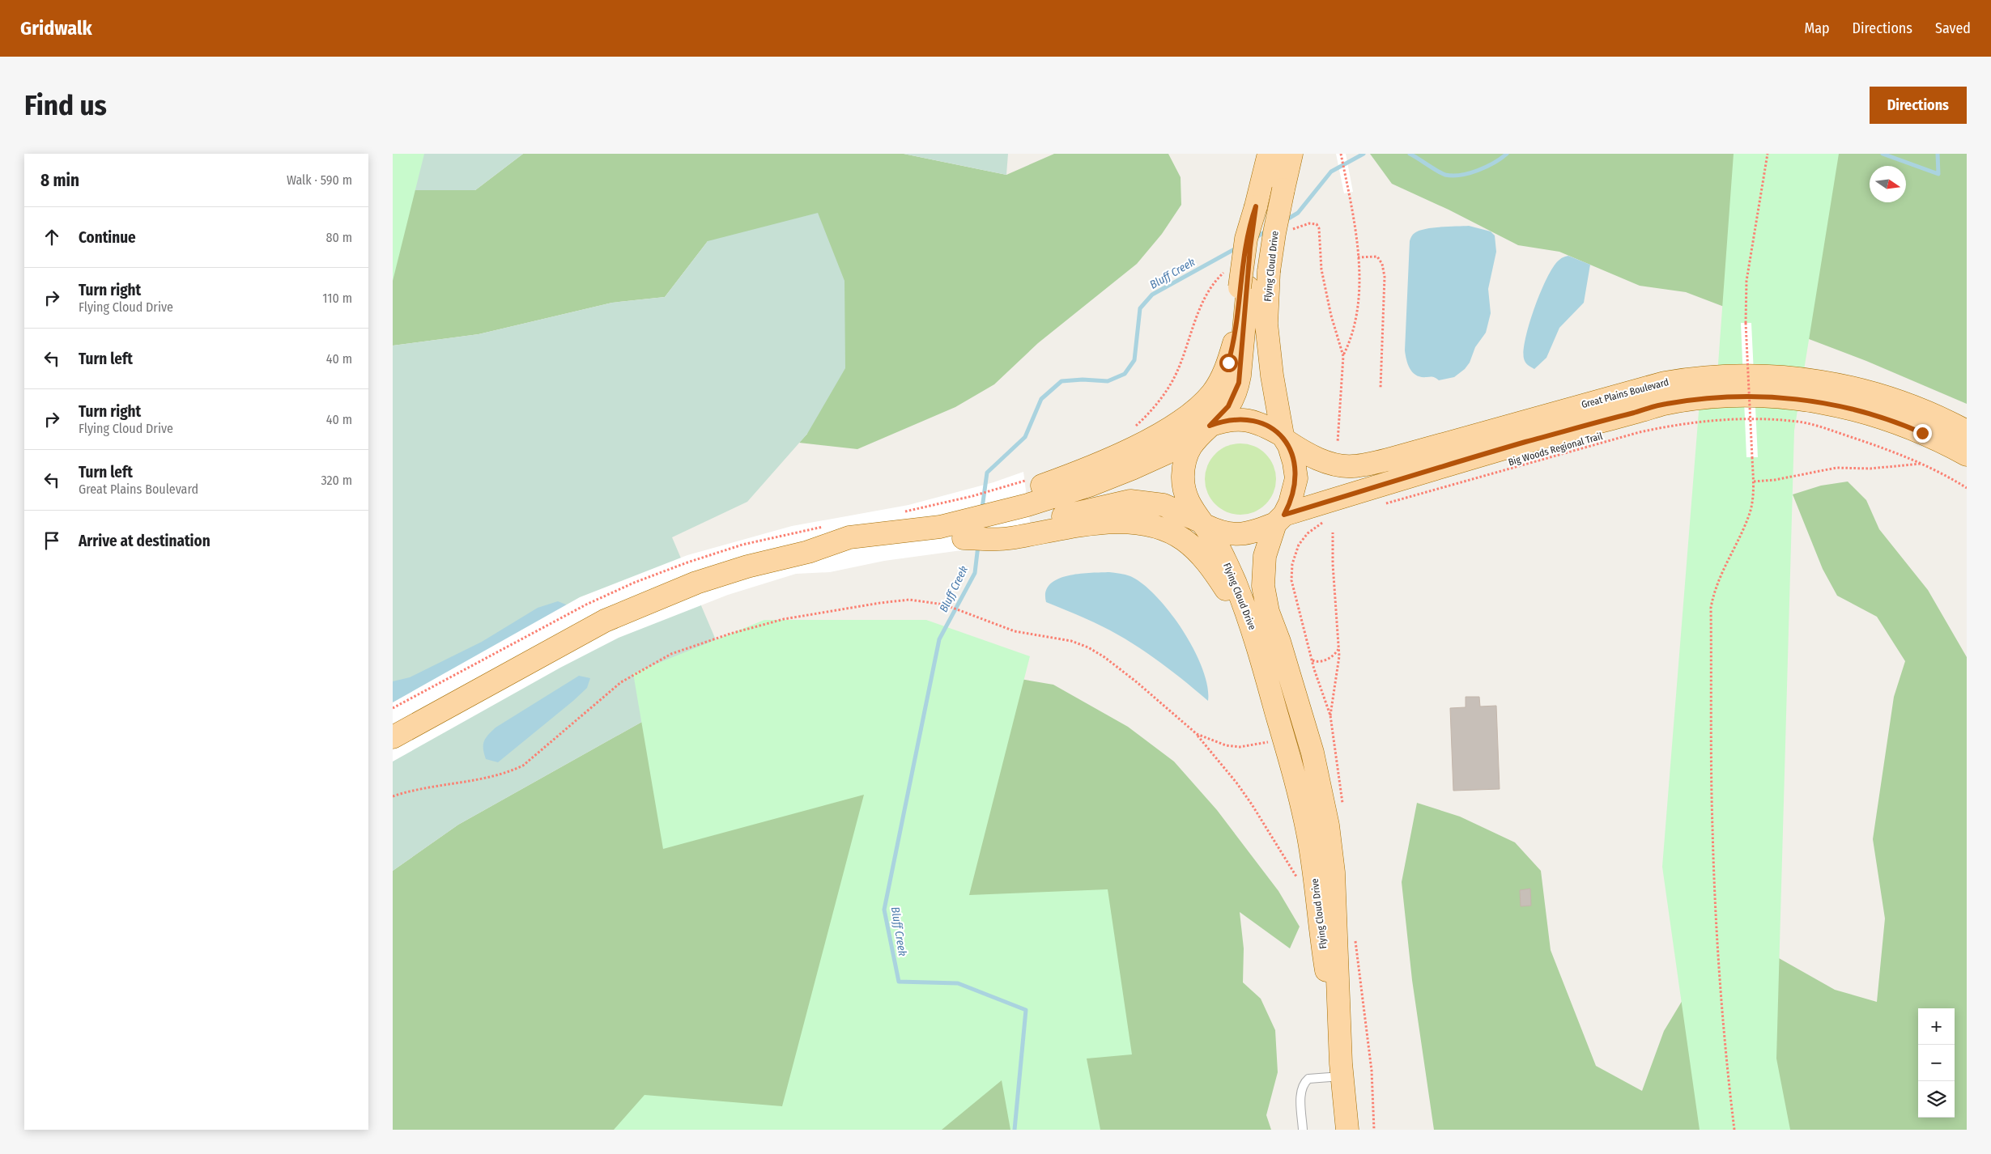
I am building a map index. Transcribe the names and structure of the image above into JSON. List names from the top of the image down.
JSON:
{
  "streets": {
    "main road": ["Flying Cloud Drive", "Great Plains Boulevard"],
    "path": ["Big Woods Regional Trail"]
  },
  "crossings": [
    ["Flying Cloud Drive", "Great Plains Boulevard"]
  ],
  "water": ["Bluff Creek"],
  "north": "right",
  "page": {
    "header": "Gridwalk",
    "nav": ["Map", "Directions", "Saved"],
    "buttons": "Directions",
    "title": "Find us",
    "heading": ["8 min", "Walk · 590 m"],
    "list": [
      ["Continue", "80 m"],
      ["Turn right", "Flying Cloud Drive", "110 m"],
      ["Turn left", "40 m"],
      ["Turn right", "Flying Cloud Drive", "40 m"],
      ["Turn left", "Great Plains Boulevard", "320 m"],
      "Arrive at destination"
    ],
    "map_buttons": ["+", "−"]
  }
}
